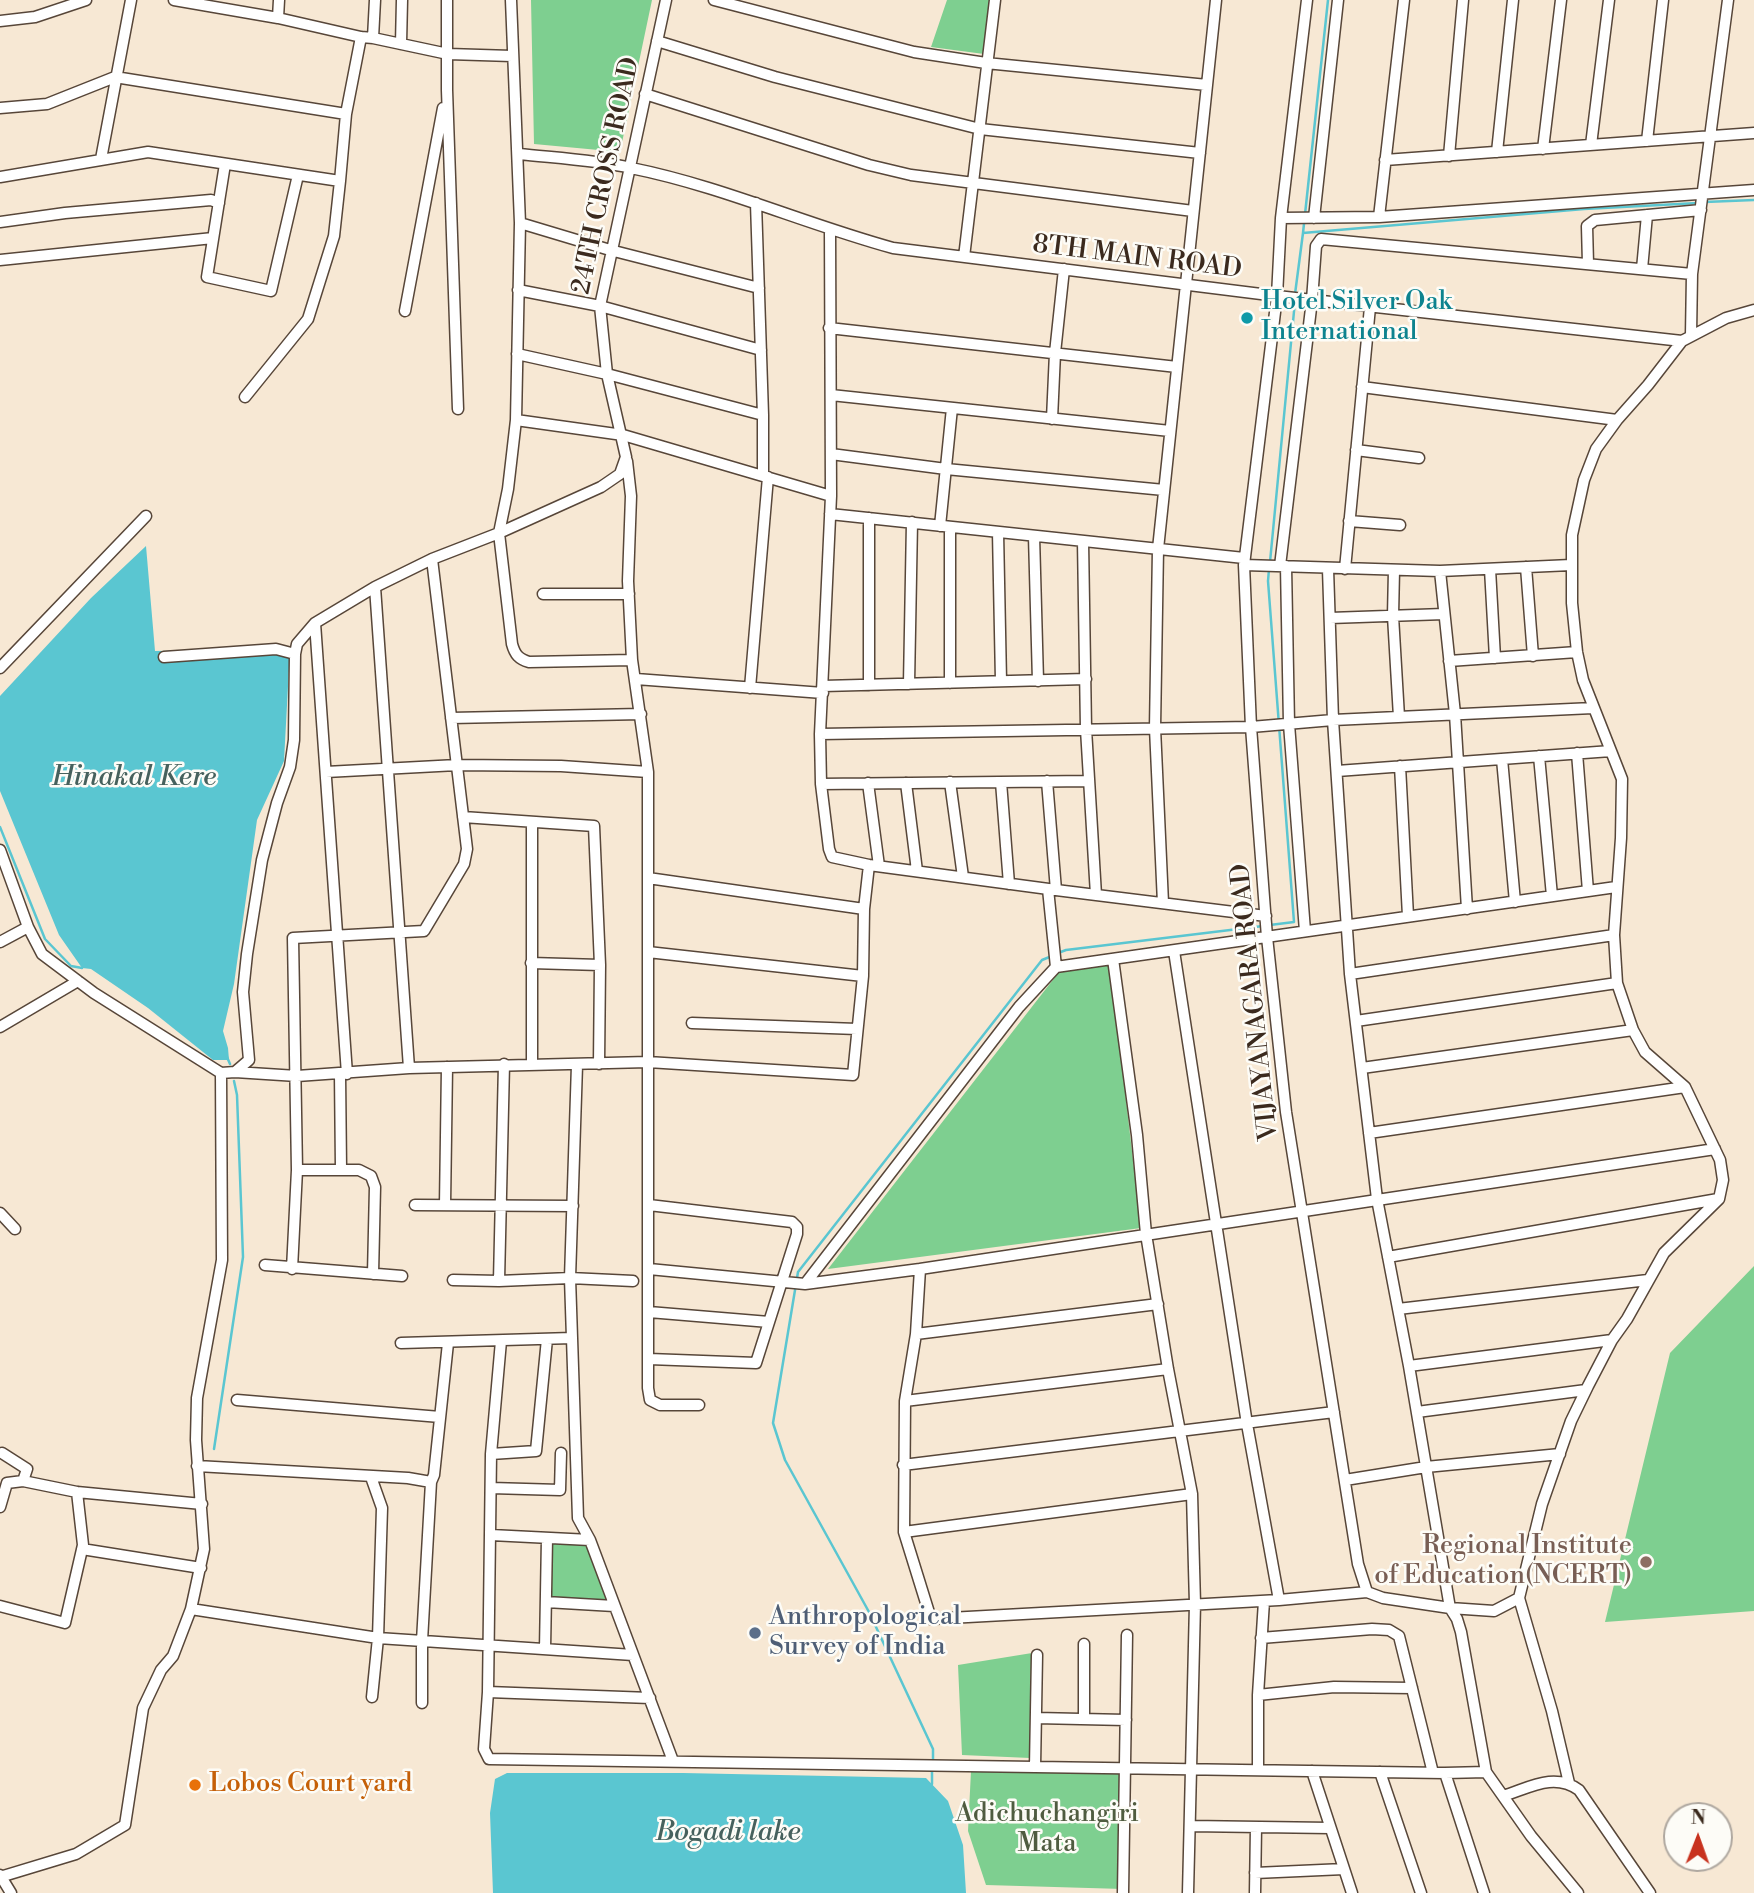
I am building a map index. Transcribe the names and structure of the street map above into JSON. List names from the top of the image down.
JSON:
{
  "streets": {
    "street": ["24TH CROSS ROAD", "8TH MAIN ROAD", "VIJAYANAGARA ROAD"]
  },
  "crossings": [
    ["24TH CROSS ROAD", "8TH MAIN ROAD"],
    ["8TH MAIN ROAD", "VIJAYANAGARA ROAD"]
  ],
  "water": ["Hinakal Kere", "Bogadi lake"],
  "parks": ["Adichuchangiri Mata"],
  "places": [
    "Hotel Silver Oak International",
    "Regional Institute of Education(NCERT)",
    "Anthropological Survey of India",
    "Lobos Court yard"
  ],
  "north": "top"
}
